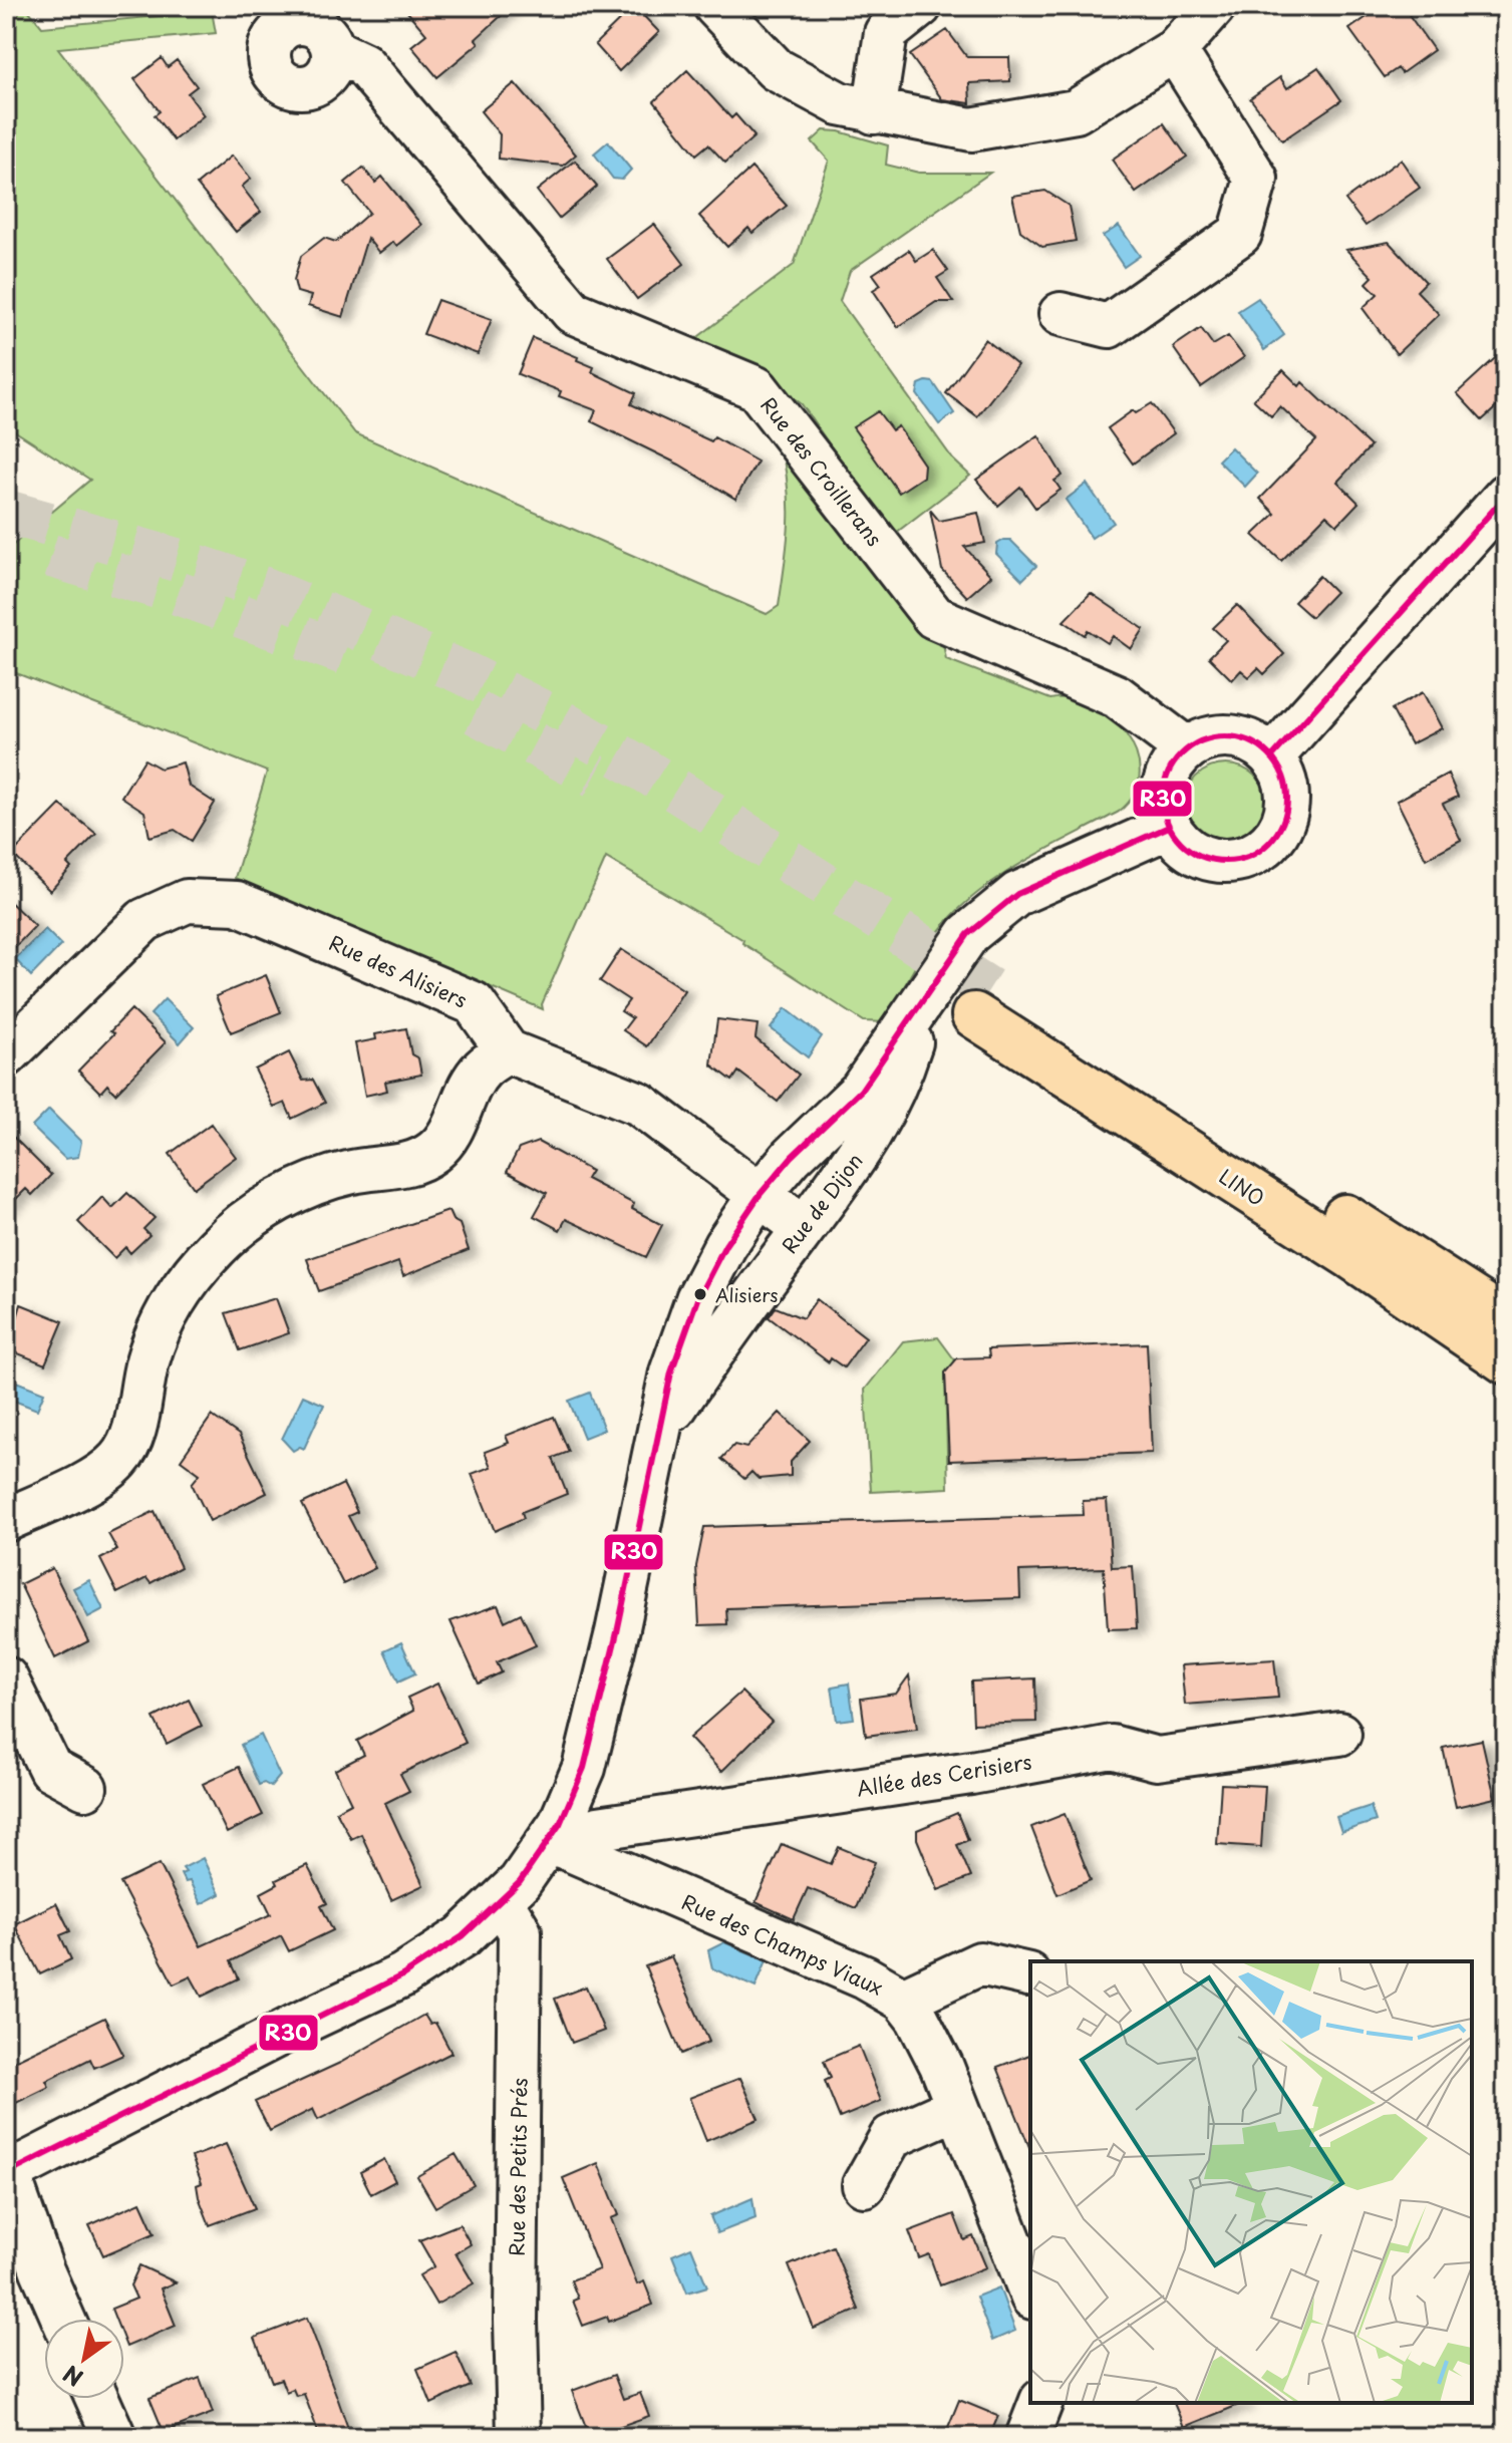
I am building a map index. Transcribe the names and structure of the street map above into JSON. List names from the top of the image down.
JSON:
{
  "streets": {
    "highway": ["LINO"],
    "street": [
      "Rue des Croillerans",
      "Rue des Alisiers",
      "Rue de Dijon",
      "Allée des Cerisiers",
      "Rue des Champs Viaux",
      "Rue des Petits Prés"
    ]
  },
  "crossings": [
    ["Rue des Croillerans", "Rue de Dijon"],
    ["Rue de Dijon", "Allée des Cerisiers"],
    ["Rue de Dijon", "Rue des Champs Viaux"],
    ["Rue de Dijon", "Rue des Petits Prés"],
    ["Allée des Cerisiers", "Rue des Champs Viaux"]
  ],
  "places": ["Alisiers"],
  "lines": ["transit line R30"],
  "north": "bottom left"
}
